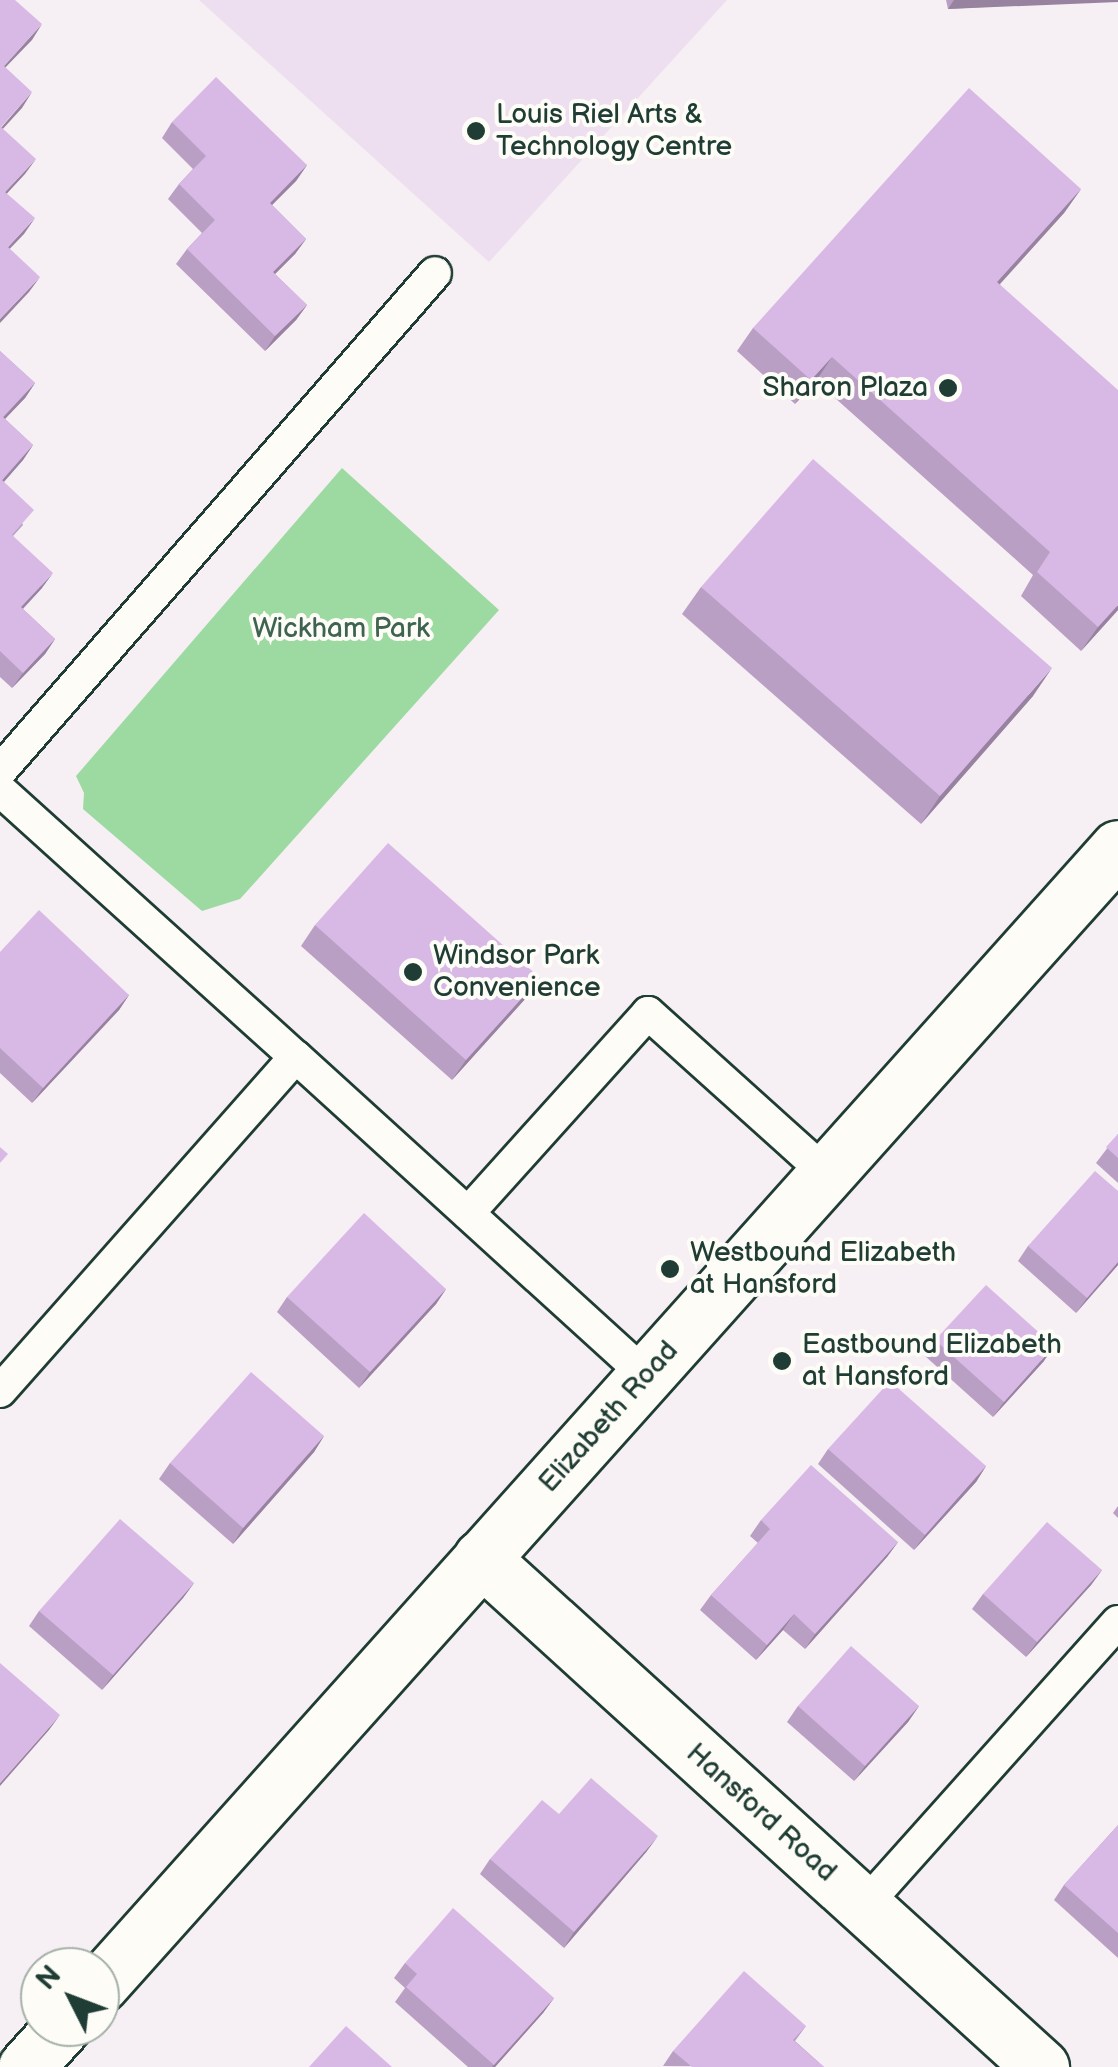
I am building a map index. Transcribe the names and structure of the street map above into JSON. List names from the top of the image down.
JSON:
{
  "streets": {
    "street": ["Elizabeth Road", "Hansford Road"]
  },
  "crossings": [
    ["Elizabeth Road", "Hansford Road"]
  ],
  "parks": ["Wickham Park"],
  "places": [
    "Louis Riel Arts & Technology Centre",
    "Sharon Plaza",
    "Windsor Park Convenience",
    "Westbound Elizabeth at Hansford",
    "Eastbound Elizabeth at Hansford"
  ],
  "north": "top left"
}
